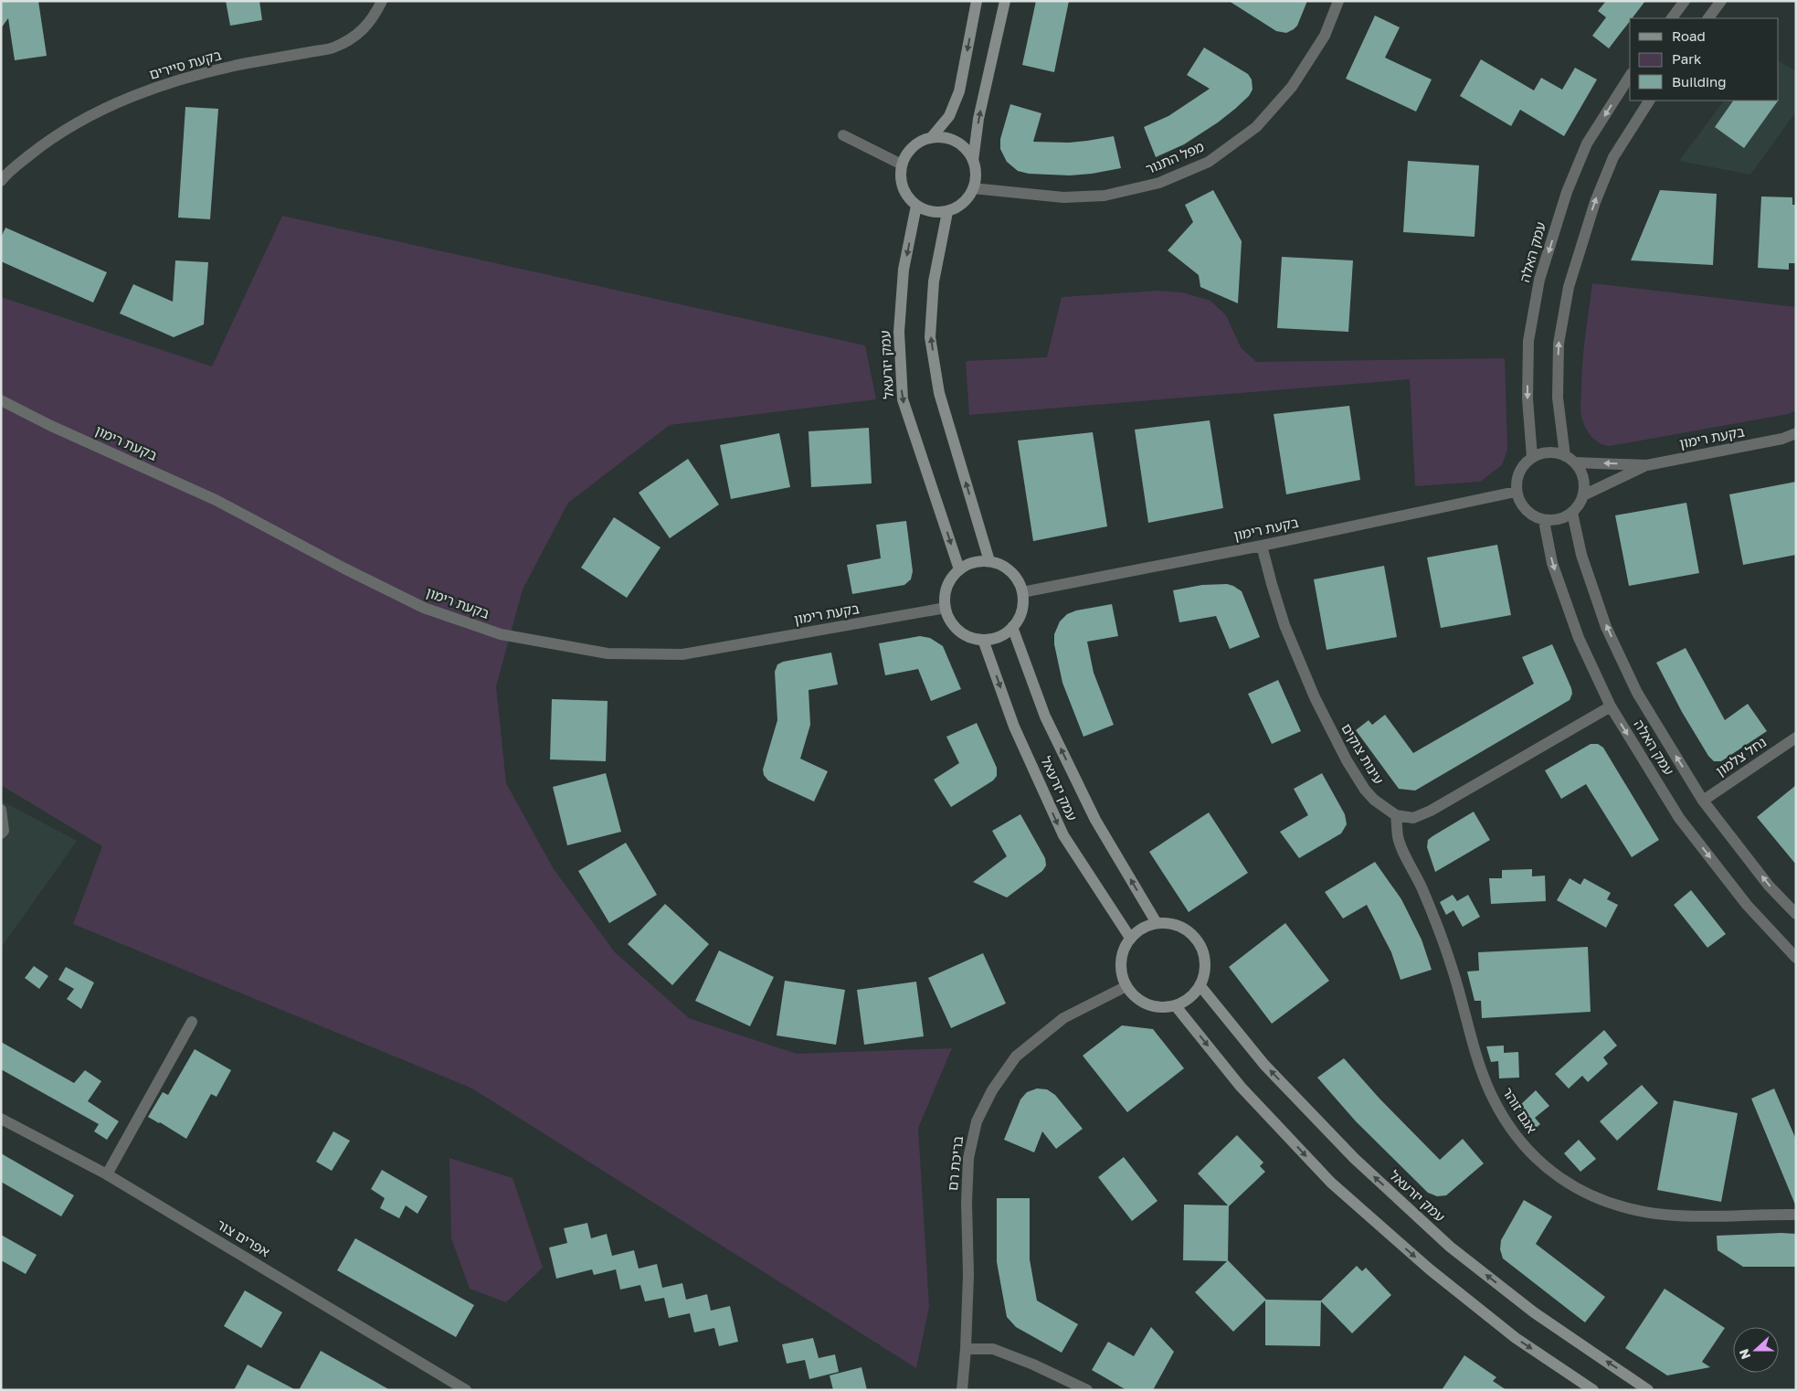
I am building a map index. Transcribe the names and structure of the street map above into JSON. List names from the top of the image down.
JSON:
{
  "streets": {
    "main road": ["עמק יזרעאל"],
    "street": [
      "בקעת סיירים",
      "מפל התנור",
      "עמק האלה",
      "בקעת רימון",
      "עינות צוקים",
      "נחל צלמון",
      "אגם זוהר",
      "בריכת רם",
      "אפרים צור"
    ]
  },
  "crossings": [
    ["מפל התנור", "עמק יזרעאל"],
    ["עמק האלה", "בקעת רימון"],
    ["עמק האלה", "נחל צלמון"],
    ["עמק יזרעאל", "בקעת רימון"],
    ["עמק יזרעאל", "בריכת רם"],
    ["בקעת רימון", "עינות צוקים"],
    ["עינות צוקים", "אגם זוהר"]
  ],
  "legend": ["Road", "Park", "Building"],
  "north": "left"
}
